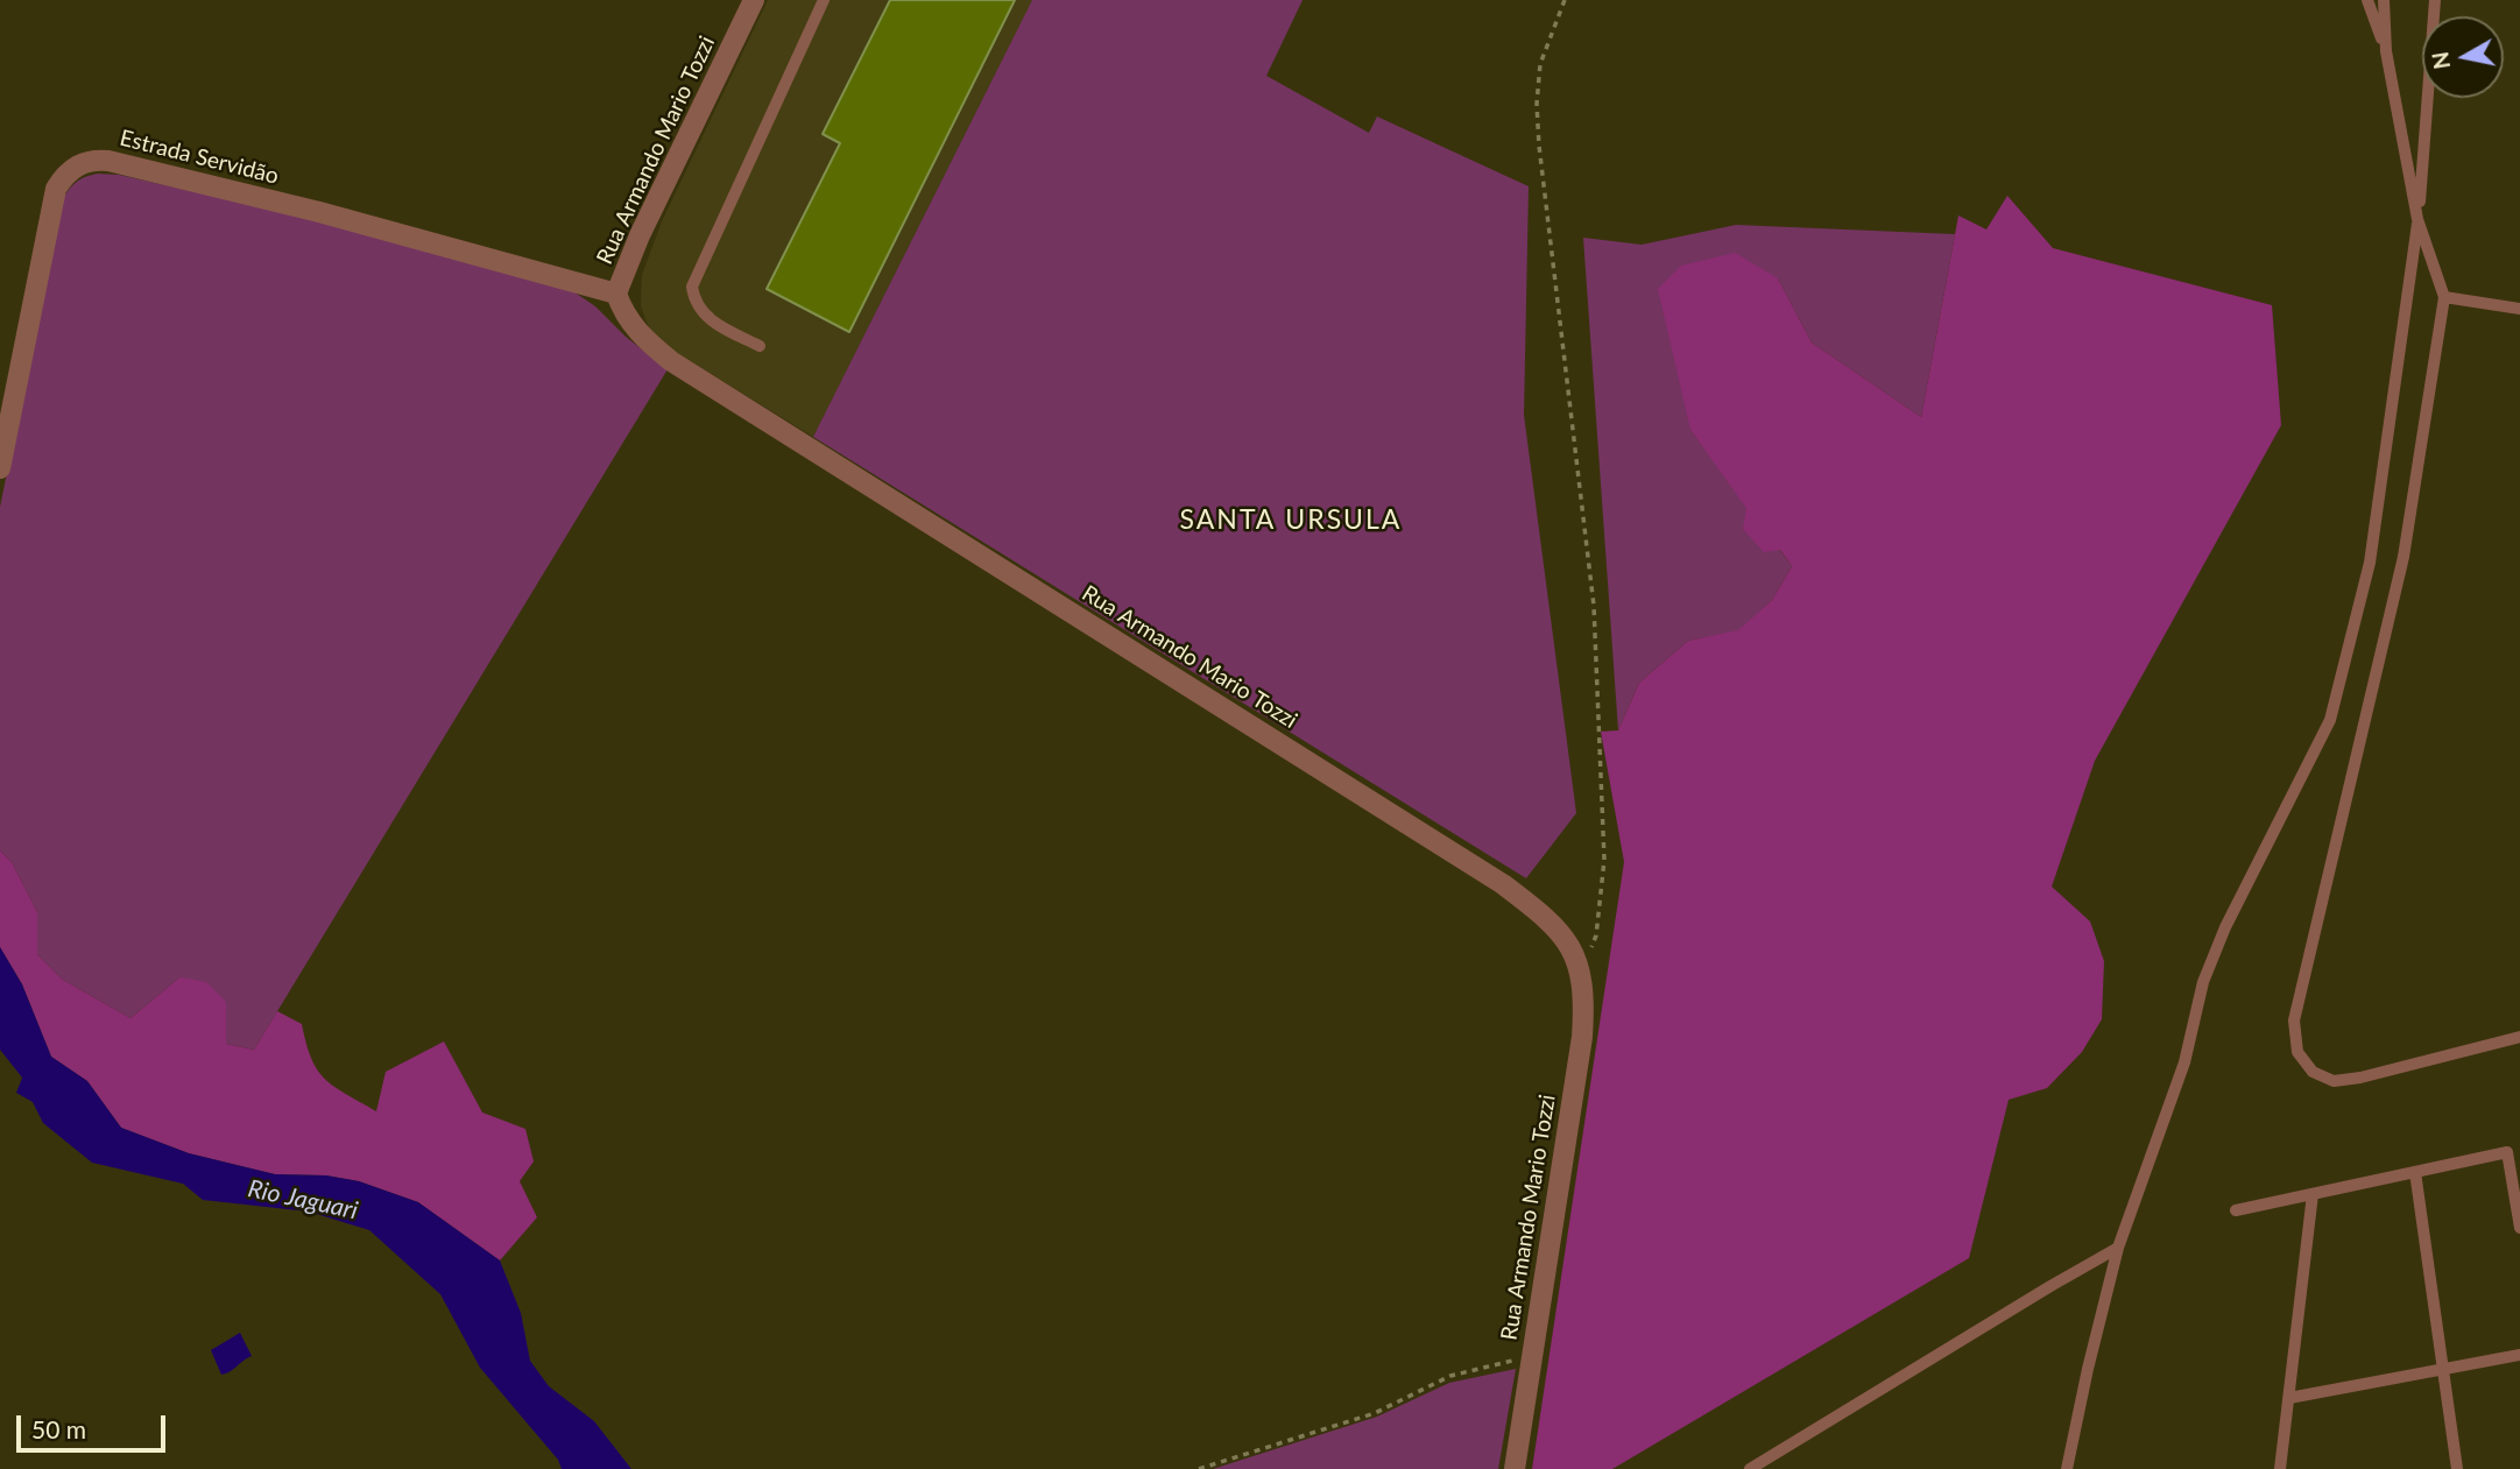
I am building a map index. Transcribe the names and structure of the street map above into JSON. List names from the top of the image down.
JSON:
{
  "streets": {
    "street": ["Rua Armando Mario Tozzi", "Estrada Servidão"]
  },
  "crossings": [
    ["Rua Armando Mario Tozzi", "Estrada Servidão"]
  ],
  "districts": ["SANTA URSULA"],
  "water": ["Rio Jaguari"],
  "scale_bar": "50 m",
  "north": "left"
}
